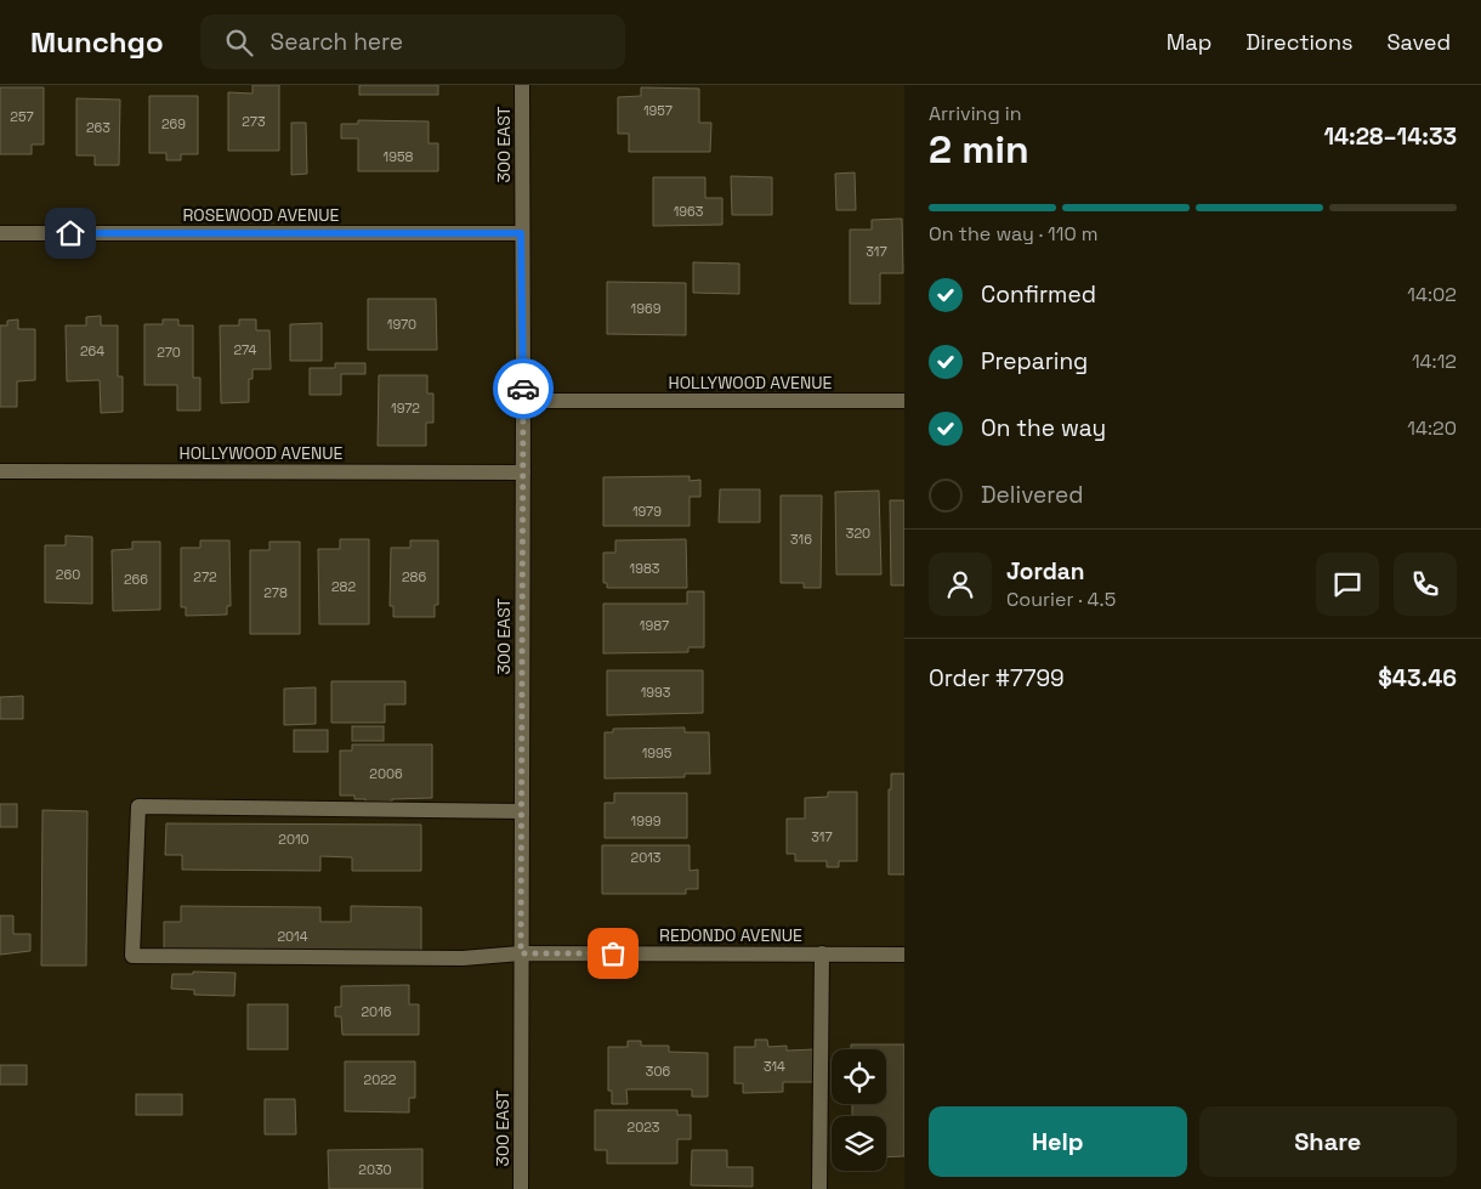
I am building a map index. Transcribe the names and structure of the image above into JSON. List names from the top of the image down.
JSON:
{
  "streets": {
    "street": [
      "300 EAST",
      "ROSEWOOD AVENUE",
      "HOLLYWOOD AVENUE",
      "REDONDO AVENUE"
    ]
  },
  "crossings": [
    ["300 EAST", "ROSEWOOD AVENUE"],
    ["300 EAST", "HOLLYWOOD AVENUE"],
    ["300 EAST", "REDONDO AVENUE"]
  ],
  "house_numbers": [
    "1957",
    "257",
    "273",
    "269",
    "263",
    "1958",
    "1963",
    "317",
    "1969",
    "1970",
    "274",
    "264",
    "270",
    "1972",
    "1979",
    "320",
    "316",
    "1983",
    "260",
    "272",
    "286",
    "266",
    "282",
    "278",
    "1987",
    "1993",
    "1995",
    "2006",
    "1999",
    "317",
    "2010",
    "2013",
    "2014",
    "2016",
    "314",
    "306",
    "2022",
    "2023",
    "2030"
  ],
  "page": {
    "header": "Munchgo",
    "search": "Search here",
    "nav": ["Map", "Directions", "Saved"],
    "heading": ["2 min", "Arriving in", "14:28–14:33"],
    "panel": [
      "Jordan",
      "Courier · 4.5",
      "Order #7799",
      "$43.46"
    ],
    "bar": "On the way · 110 m",
    "list": [
      ["Confirmed", "14:02"],
      ["Preparing", "14:12"],
      ["On the way", "14:20"],
      "Delivered"
    ],
    "buttons": ["Help", "Share"]
  }
}
